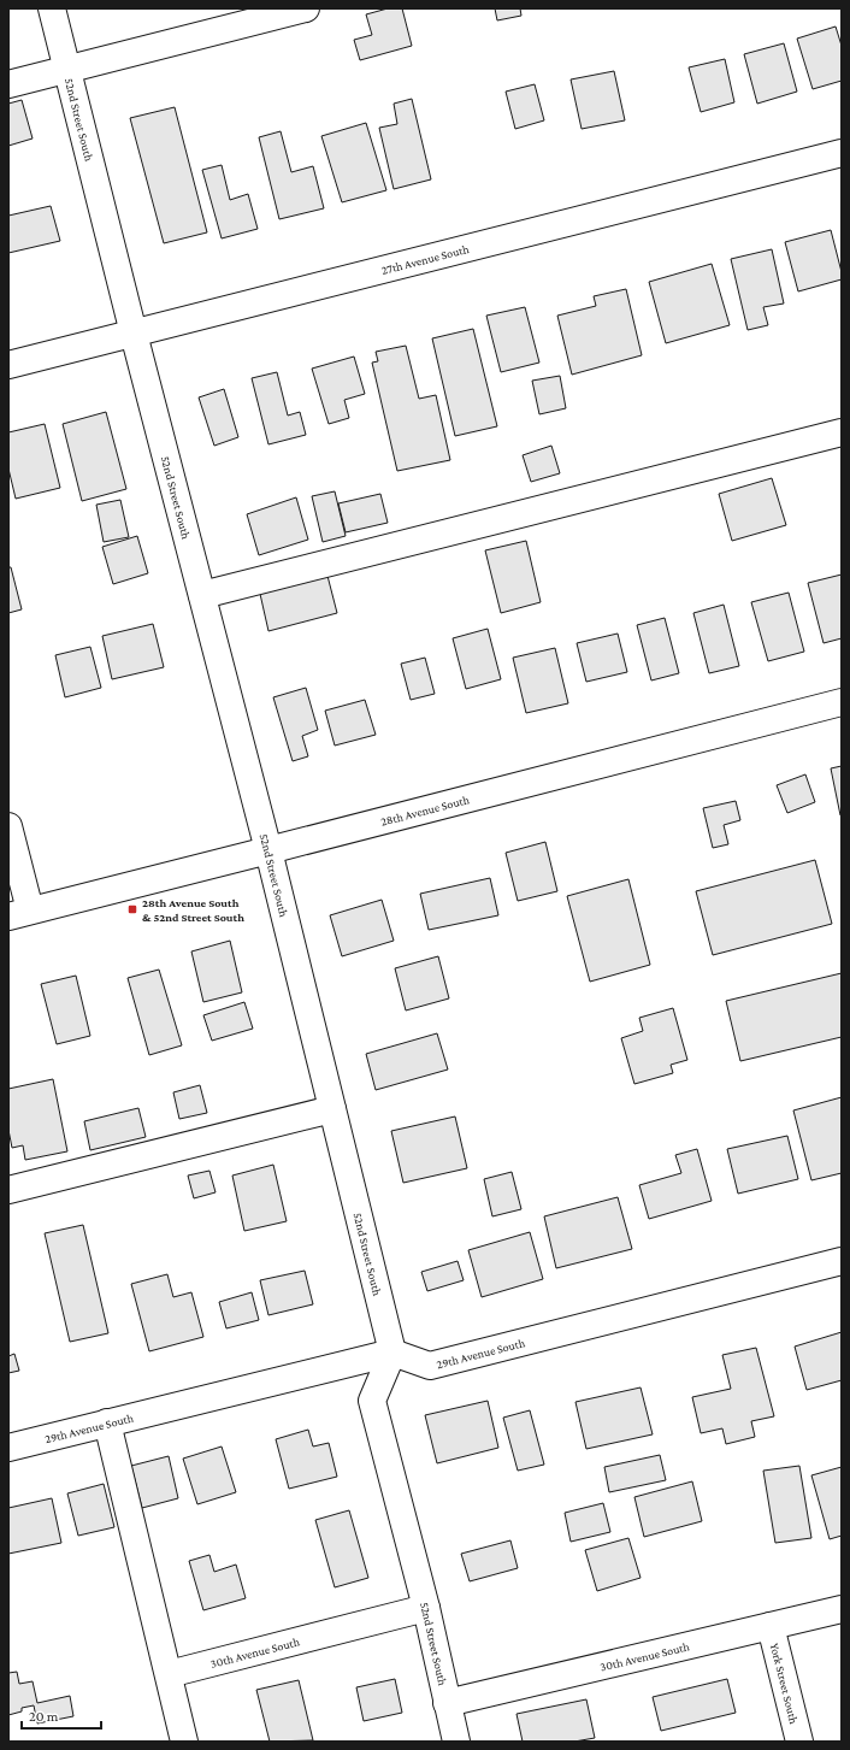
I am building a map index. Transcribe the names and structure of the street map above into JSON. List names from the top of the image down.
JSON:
{
  "streets": {
    "street": [
      "52nd Street South",
      "27th Avenue South",
      "28th Avenue South",
      "29th Avenue South",
      "30th Avenue South",
      "York Street South"
    ]
  },
  "crossings": [
    ["52nd Street South", "27th Avenue South"],
    ["52nd Street South", "28th Avenue South"],
    ["52nd Street South", "29th Avenue South"],
    ["52nd Street South", "30th Avenue South"],
    ["30th Avenue South", "York Street South"]
  ],
  "places": {
    "transit": ["28th Avenue South & 52nd Street South"]
  },
  "scale_bar": "20 m"
}
